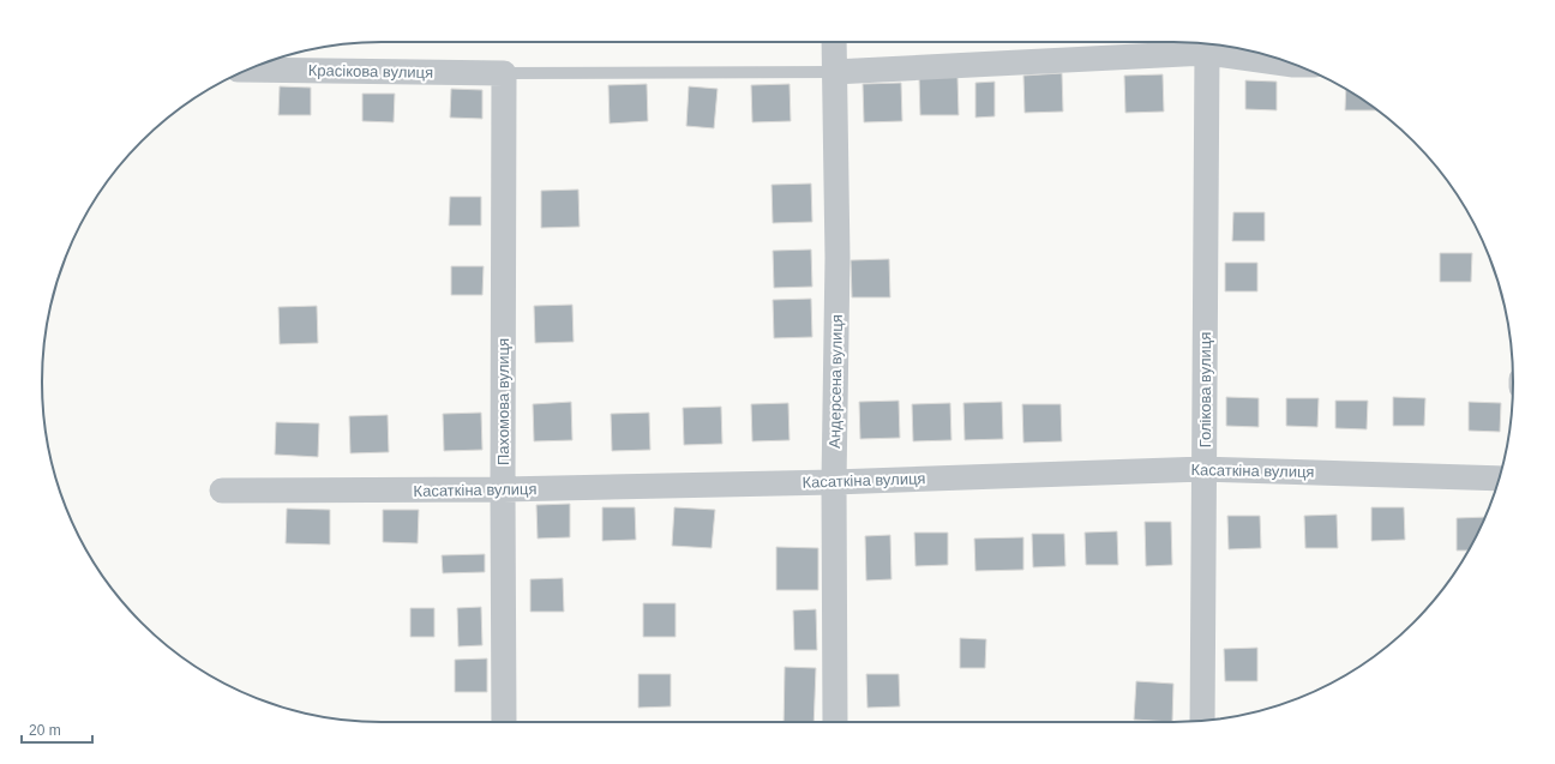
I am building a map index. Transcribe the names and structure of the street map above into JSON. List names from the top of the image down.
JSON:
{
  "streets": {
    "street": [
      "Красікова вулиця",
      "Андерсена вулиця",
      "Голікова вулиця",
      "Пахомова вулиця",
      "Касаткіна вулиця"
    ]
  },
  "crossings": [
    ["Красікова вулиця", "Пахомова вулиця"],
    ["Андерсена вулиця", "Касаткіна вулиця"],
    ["Голікова вулиця", "Касаткіна вулиця"],
    ["Пахомова вулиця", "Касаткіна вулиця"]
  ],
  "scale_bar": "20 m"
}
